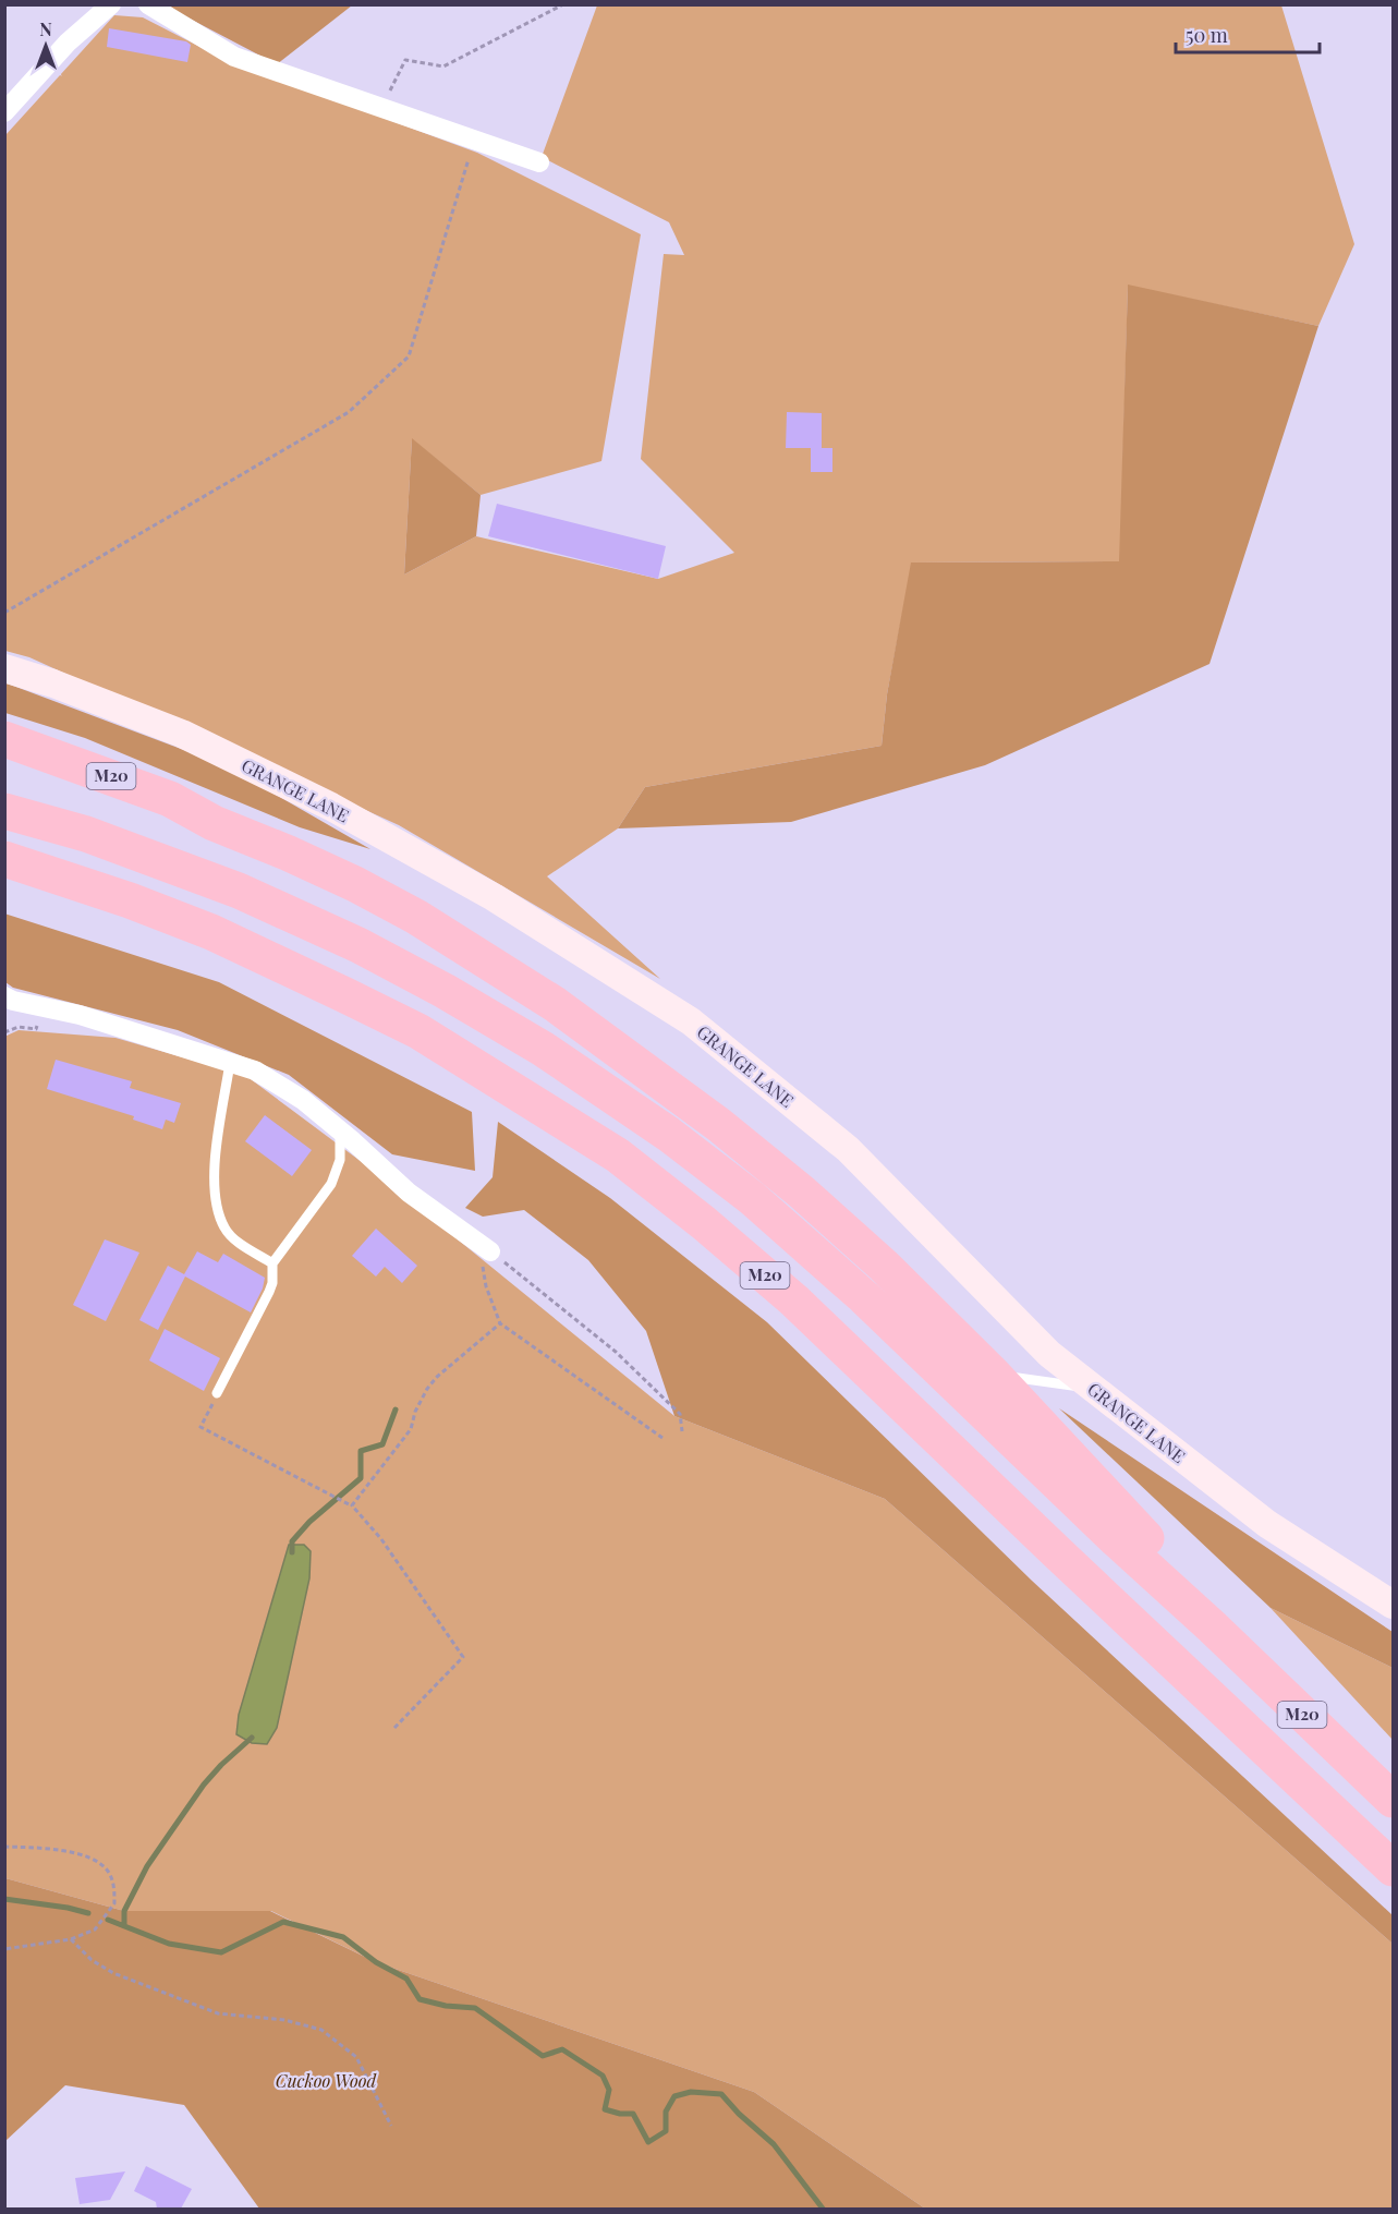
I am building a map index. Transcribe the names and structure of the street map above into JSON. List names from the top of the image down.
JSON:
{
  "streets": {
    "highway": ["M20"],
    "street": ["GRANGE LANE"]
  },
  "parks": ["Cuckoo Wood"],
  "scale_bar": "50 m",
  "north": "top"
}
